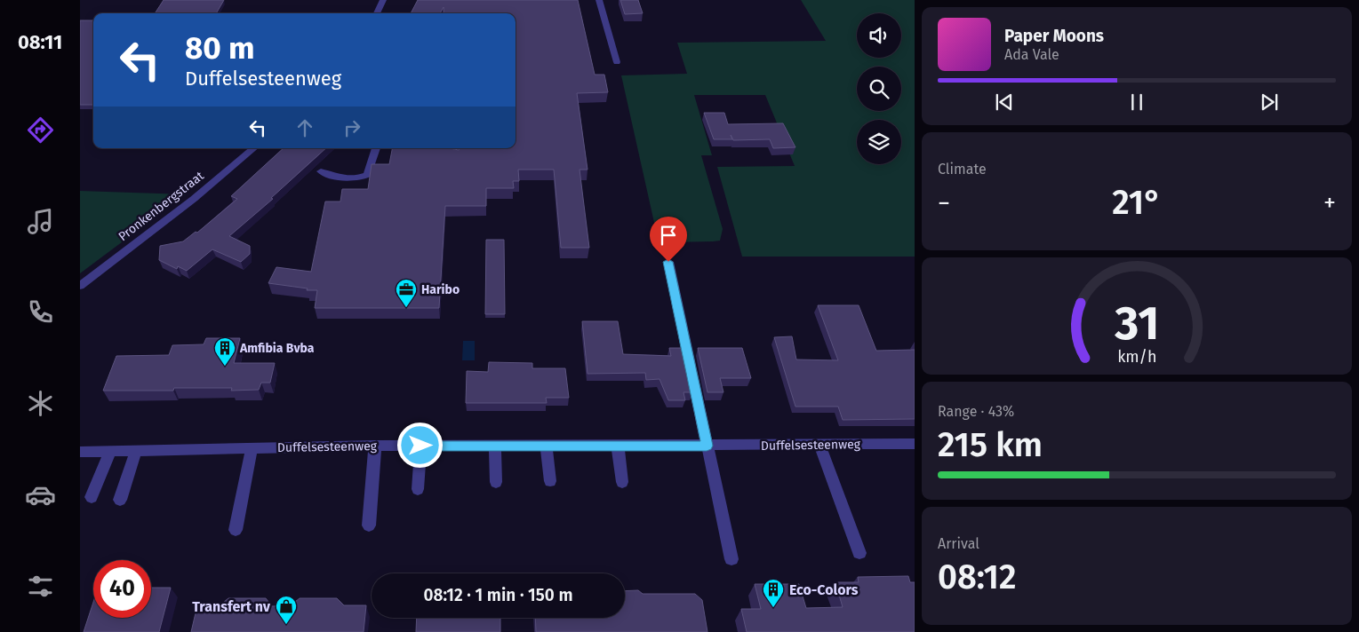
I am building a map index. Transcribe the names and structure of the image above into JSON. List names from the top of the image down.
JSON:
{
  "streets": {
    "street": ["Pronkenbergstraat", "Duffelsesteenweg"]
  },
  "places": {
    "office": ["Haribo"],
    "building": ["Amfibia Bvba", "Eco-Colors"],
    "shop": ["Transfert nv"]
  },
  "page": {
    "tabs": "08:11",
    "turn": ["80 m", "Duffelsesteenweg"],
    "song": ["Paper Moons", "Ada Vale"],
    "tile": [
      "Climate",
      ["Range · 43%", "215 km"],
      ["Arrival", "08:12"]
    ],
    "heat": ["−", "21°", "+"],
    "limit": "40",
    "trip": "08:12 · 1 min · 150 m",
    "gauge": ["31", "km/h"]
  }
}
